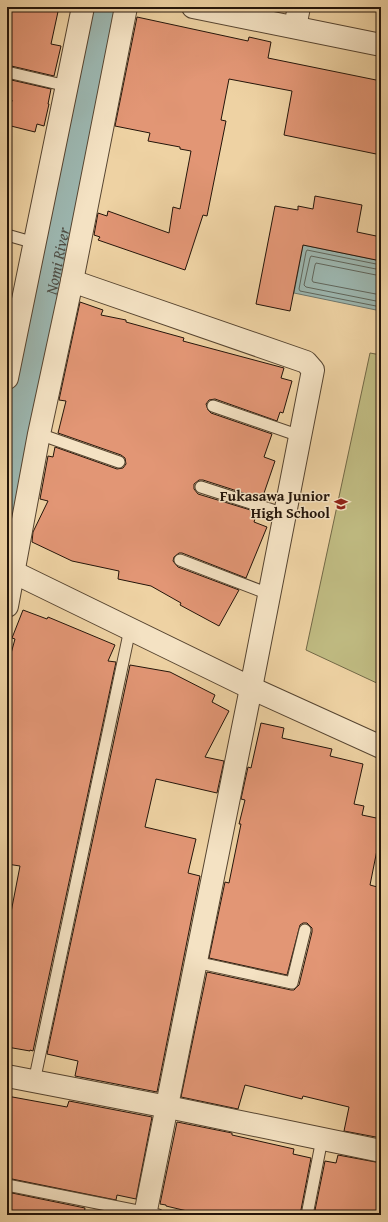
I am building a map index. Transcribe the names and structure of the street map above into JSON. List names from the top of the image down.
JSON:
{
  "water": ["Nomi River"],
  "places": {
    "school or university": ["Fukasawa Junior High School"]
  }
}
